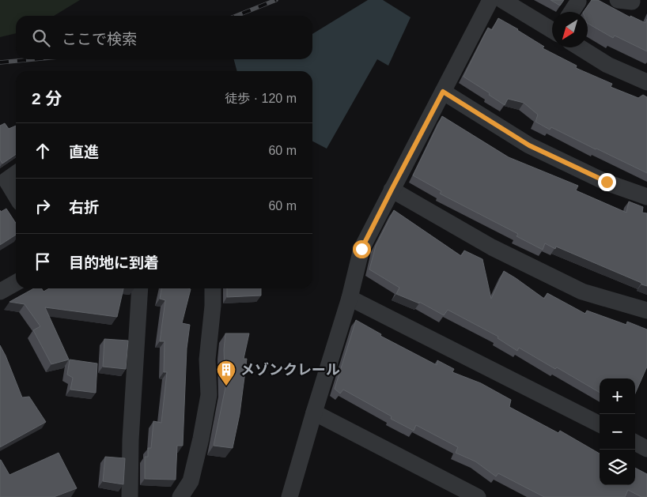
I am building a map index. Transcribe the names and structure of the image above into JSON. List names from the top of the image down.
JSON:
{
  "places": {
    "building": ["メゾンクレール"]
  },
  "north": "bottom left",
  "page": {
    "search": "ここで検索",
    "heading": ["2 分", "徒歩 · 120 m"],
    "list": [
      ["直進", "60 m"],
      ["右折", "60 m"],
      "目的地に到着"
    ],
    "map_buttons": ["+", "−"]
  }
}
